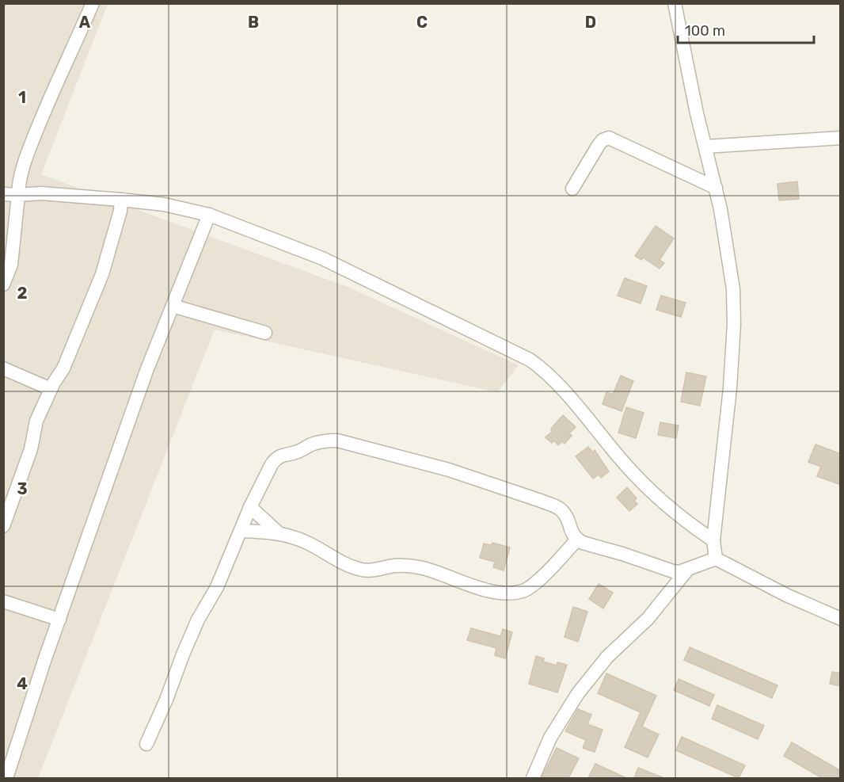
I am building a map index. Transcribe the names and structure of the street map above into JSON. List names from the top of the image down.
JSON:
{
  "scale_bar": "100 m",
  "grid": {
    "columns": [
      "A",
      "B",
      "C",
      "D"
    ],
    "rows": [
      "1",
      "2",
      "3",
      "4"
    ]
  }
}
